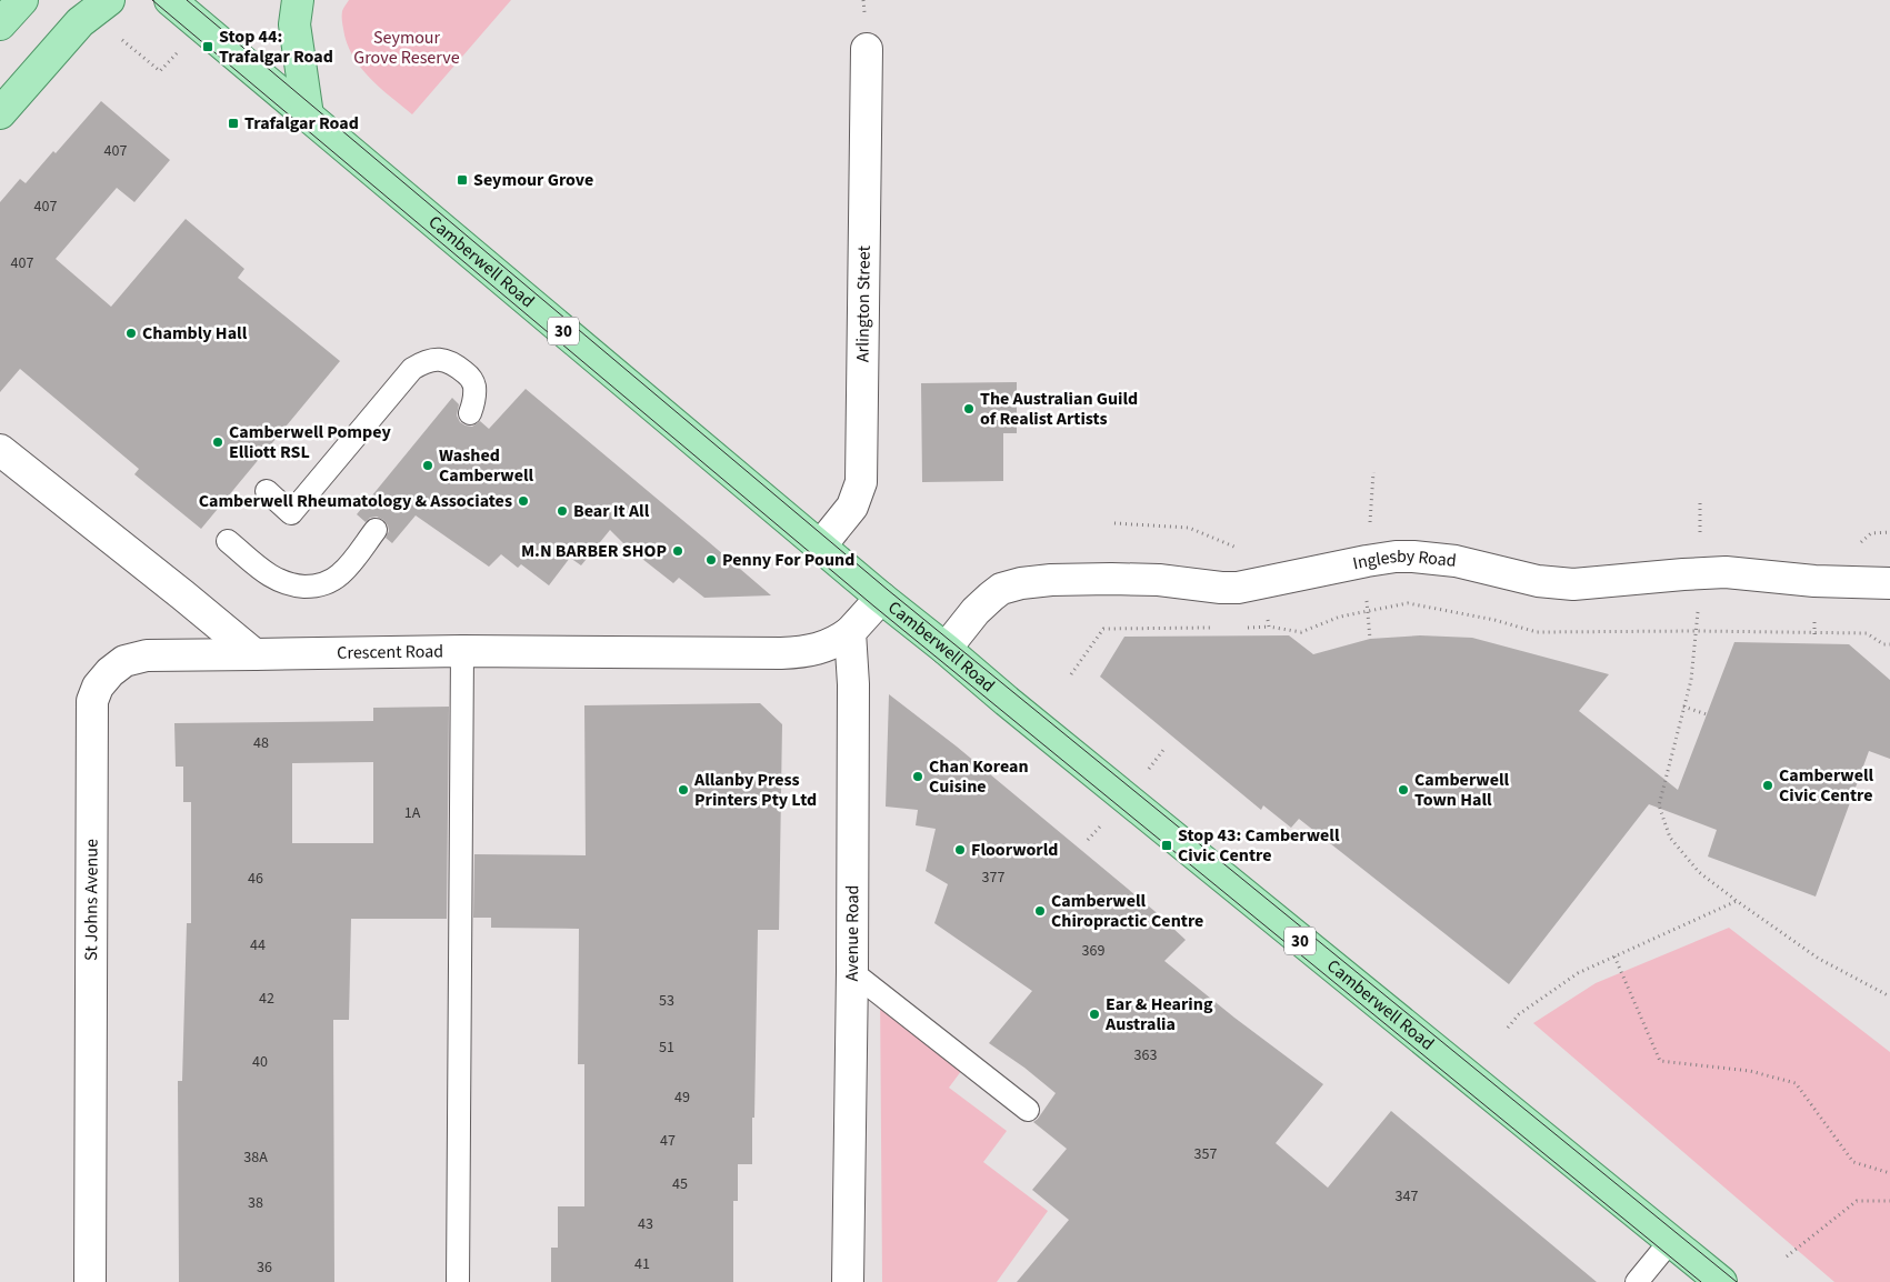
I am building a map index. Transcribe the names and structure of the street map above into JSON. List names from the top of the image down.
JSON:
{
  "streets": {
    "main road": ["Camberwell Road", "30"],
    "street": [
      "Arlington Street",
      "Inglesby Road",
      "Crescent Road",
      "St Johns Avenue",
      "Avenue Road"
    ]
  },
  "crossings": [
    ["Camberwell Road", "Arlington Street"],
    ["Camberwell Road", "Inglesby Road"],
    ["Crescent Road", "St Johns Avenue"],
    ["Crescent Road", "Avenue Road"]
  ],
  "parks": ["Seymour Grove Reserve"],
  "places": {
    "transit": [
      "Stop 44: Trafalgar Road",
      "Trafalgar Road",
      "Seymour Grove",
      "Stop 43: Camberwell Civic Centre"
    ],
    "other": [
      "Chambly Hall",
      "The Australian Guild of Realist Artists",
      "Camberwell Pompey Elliott RSL",
      "Washed Camberwell",
      "Camberwell Rheumatology & Associates",
      "Bear It All",
      "M.N BARBER SHOP",
      "Penny For Pound",
      "Chan Korean Cuisine",
      "Camberwell Civic Centre",
      "Allanby Press Printers Pty Ltd",
      "Camberwell Town Hall",
      "Floorworld",
      "Camberwell Chiropractic Centre",
      "Ear & Hearing Australia"
    ]
  },
  "house_numbers": [
    "407",
    "407",
    "407",
    "48",
    "1A",
    "377",
    "46",
    "44",
    "369",
    "42",
    "53",
    "51",
    "363",
    "40",
    "49",
    "47",
    "357",
    "38A",
    "45",
    "347",
    "38",
    "43",
    "41",
    "36"
  ]
}
